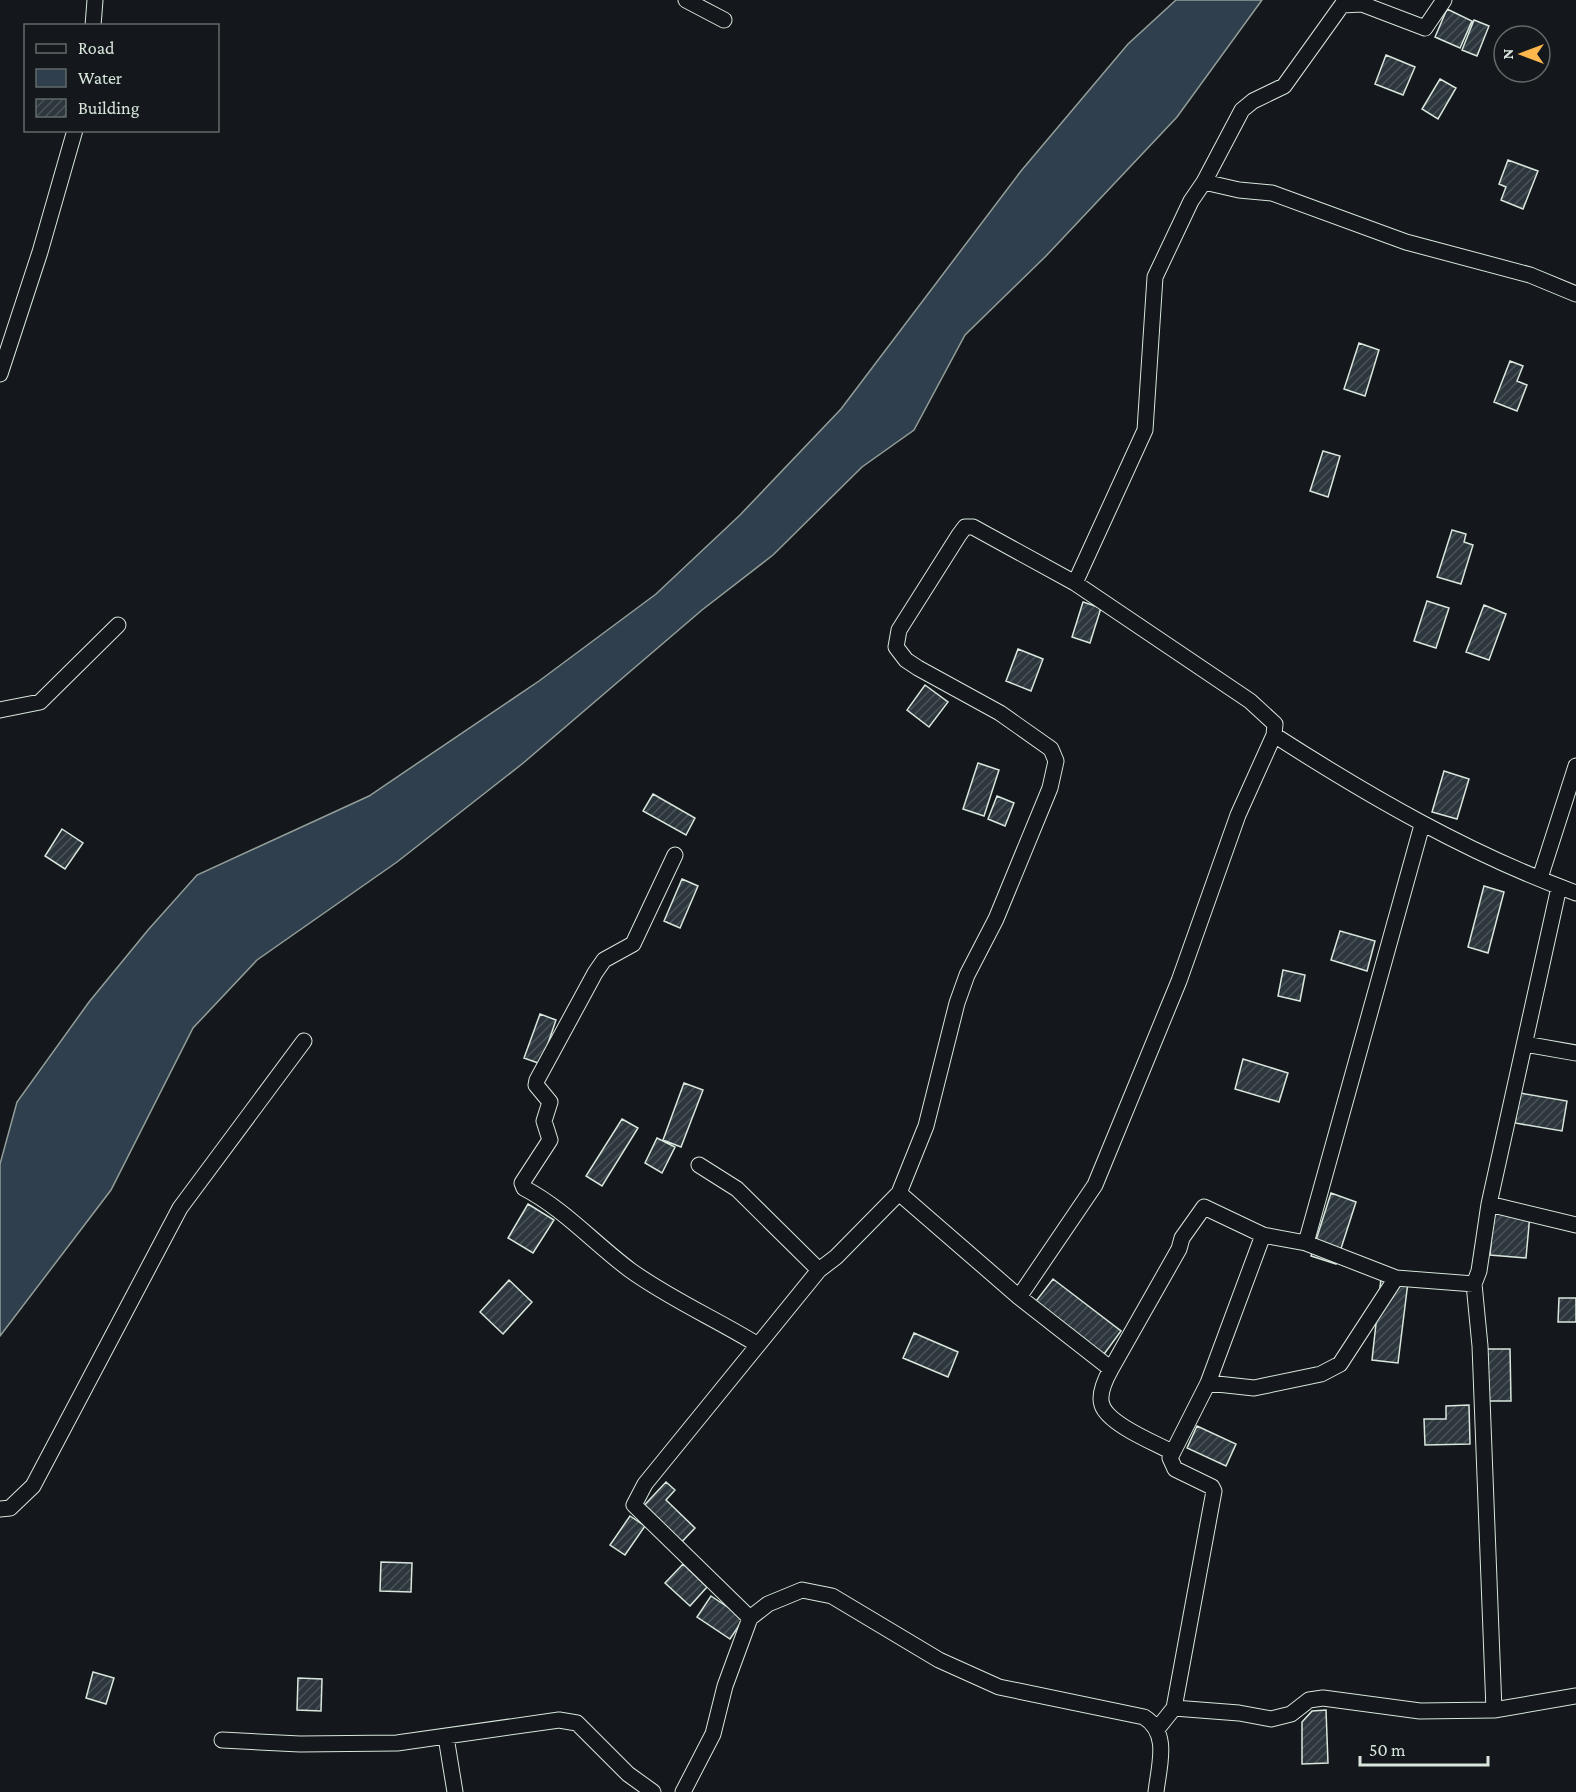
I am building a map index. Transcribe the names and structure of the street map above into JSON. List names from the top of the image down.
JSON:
{
  "legend": ["Road", "Water", "Building"],
  "scale_bar": "50 m",
  "north": "left"
}
